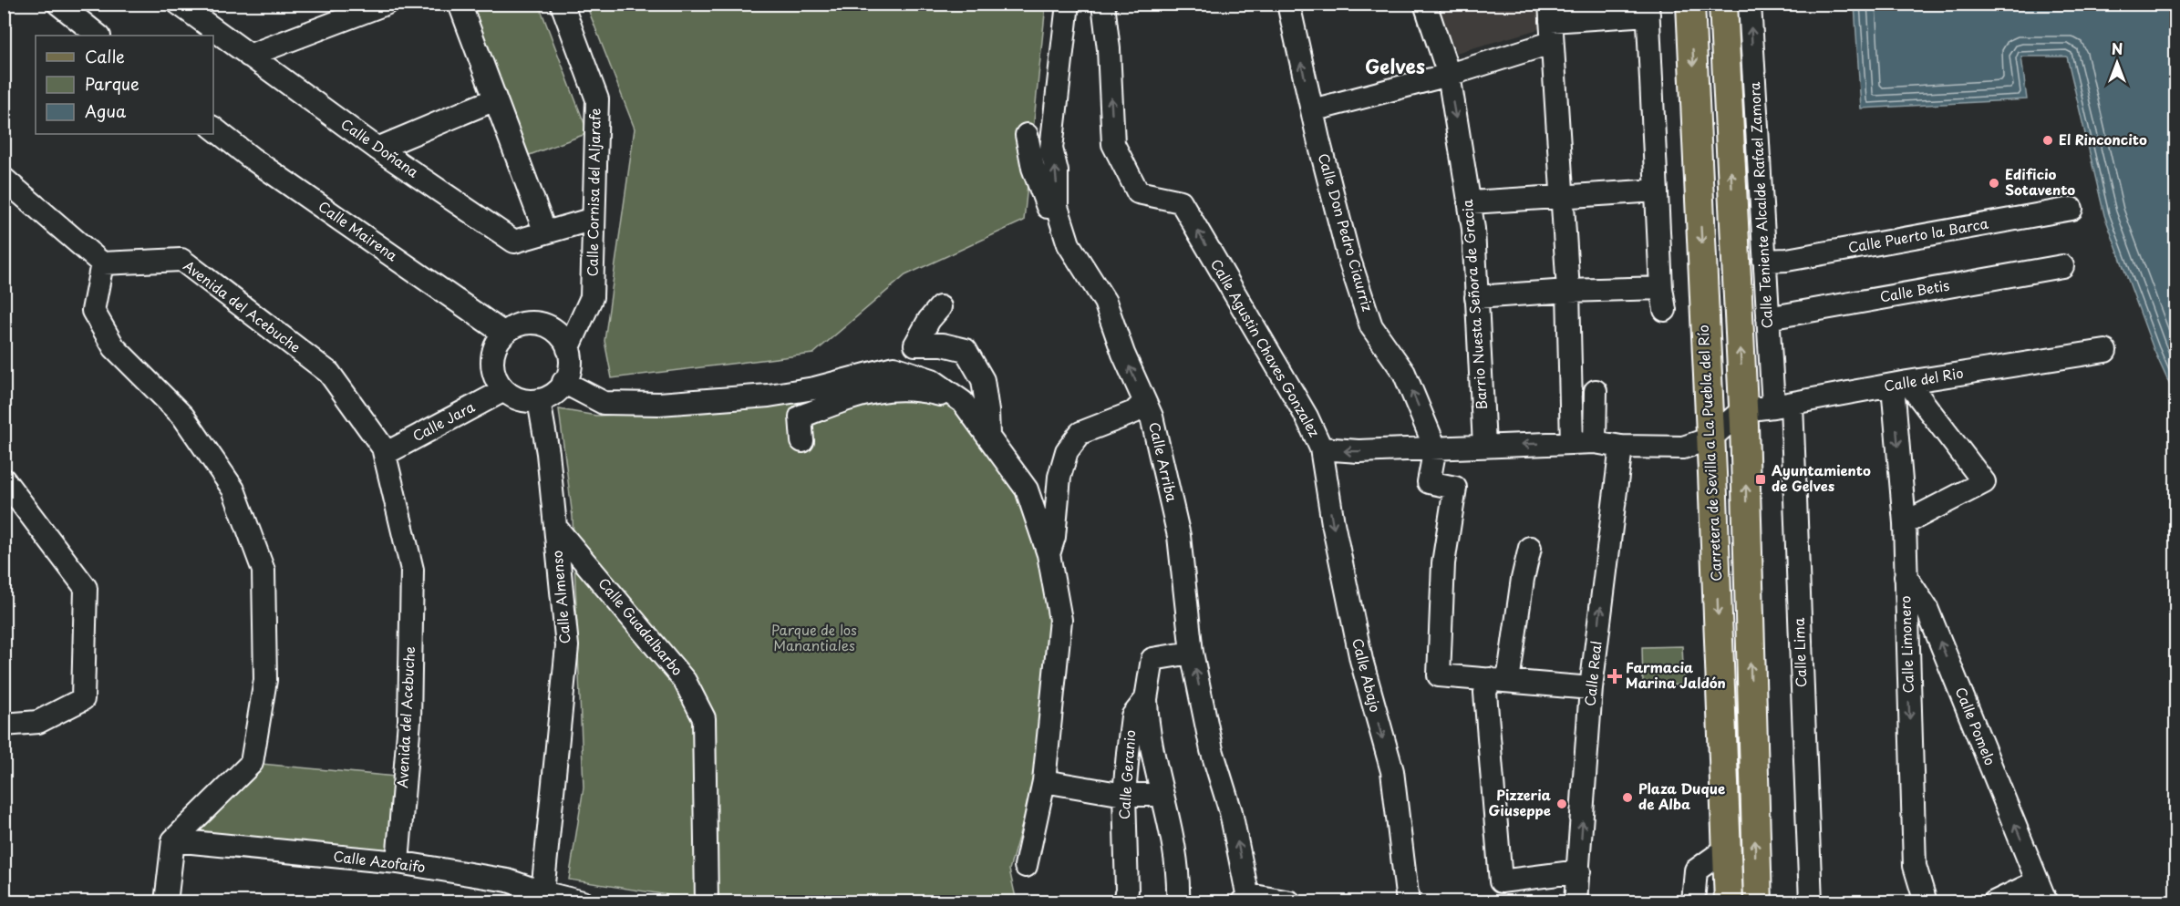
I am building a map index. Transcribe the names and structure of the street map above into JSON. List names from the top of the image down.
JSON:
{
  "streets": {
    "main road": ["Carretera de Sevilla a La Puebla del Río"],
    "street": [
      "Calle Doñana",
      "Calle Cornisa del Aljarafe",
      "Calle Teniente Alcalde Rafael Zamora",
      "Calle Mairena",
      "Calle Don Pedro Ciaurriz",
      "Calle Puerto la Barca",
      "Calle Betis",
      "Barrio Nuesta Señora de Gracia",
      "Avenida del Acebuche",
      "Calle Agustin Chaves Gonzalez",
      "Calle del Rio",
      "Calle Jara",
      "Calle Arriba",
      "Calle Almenso",
      "Calle Guadalbarbo",
      "Calle Limonero",
      "Calle Lima",
      "Calle Real",
      "Calle Abajo",
      "Calle Pomelo",
      "Calle Geranio",
      "Calle Azofaifo"
    ]
  },
  "crossings": [
    ["Calle Doñana", "Calle Cornisa del Aljarafe"],
    ["Calle Cornisa del Aljarafe", "Calle Mairena"],
    ["Calle Cornisa del Aljarafe", "Calle Jara"],
    ["Calle Cornisa del Aljarafe", "Calle Almenso"],
    ["Calle Teniente Alcalde Rafael Zamora", "Calle Puerto la Barca"],
    ["Calle Teniente Alcalde Rafael Zamora", "Calle Betis"],
    ["Calle Teniente Alcalde Rafael Zamora", "Calle del Rio"],
    ["Calle Teniente Alcalde Rafael Zamora", "Calle Lima"],
    ["Calle Mairena", "Calle Jara"],
    ["Calle Mairena", "Calle Almenso"],
    ["Calle Don Pedro Ciaurriz", "Calle Agustin Chaves Gonzalez"],
    ["Barrio Nuesta Señora de Gracia", "Calle Agustin Chaves Gonzalez"],
    ["Avenida del Acebuche", "Calle Jara"],
    ["Avenida del Acebuche", "Calle Azofaifo"],
    ["Calle Agustin Chaves Gonzalez", "Carretera de Sevilla a La Puebla del Río"],
    ["Calle Agustin Chaves Gonzalez", "Calle Real"],
    ["Calle Agustin Chaves Gonzalez", "Calle Abajo"],
    ["Calle del Rio", "Calle Limonero"],
    ["Calle del Rio", "Calle Lima"],
    ["Calle Jara", "Calle Almenso"],
    ["Calle Arriba", "Calle Geranio"],
    ["Calle Almenso", "Calle Guadalbarbo"],
    ["Calle Almenso", "Calle Azofaifo"],
    ["Calle Limonero", "Calle Pomelo"]
  ],
  "one_way": [
    "Calle Don Pedro Ciaurriz",
    "Calle Agustin Chaves Gonzalez",
    "Calle Limonero",
    "Calle Abajo",
    "Calle Pomelo"
  ],
  "districts": ["Gelves"],
  "parks": ["Parque de los Manantiales"],
  "places": {
    "other": [
      "El Rinconcito",
      "Edificio Sotavento",
      "Plaza Duque de Alba",
      "Pizzeria Giuseppe"
    ],
    "transit": ["Ayuntamiento de Gelves"],
    "health": ["Farmacia Marina Jaldón"]
  },
  "legend": ["Calle", "Parque", "Agua"],
  "north": "top"
}
